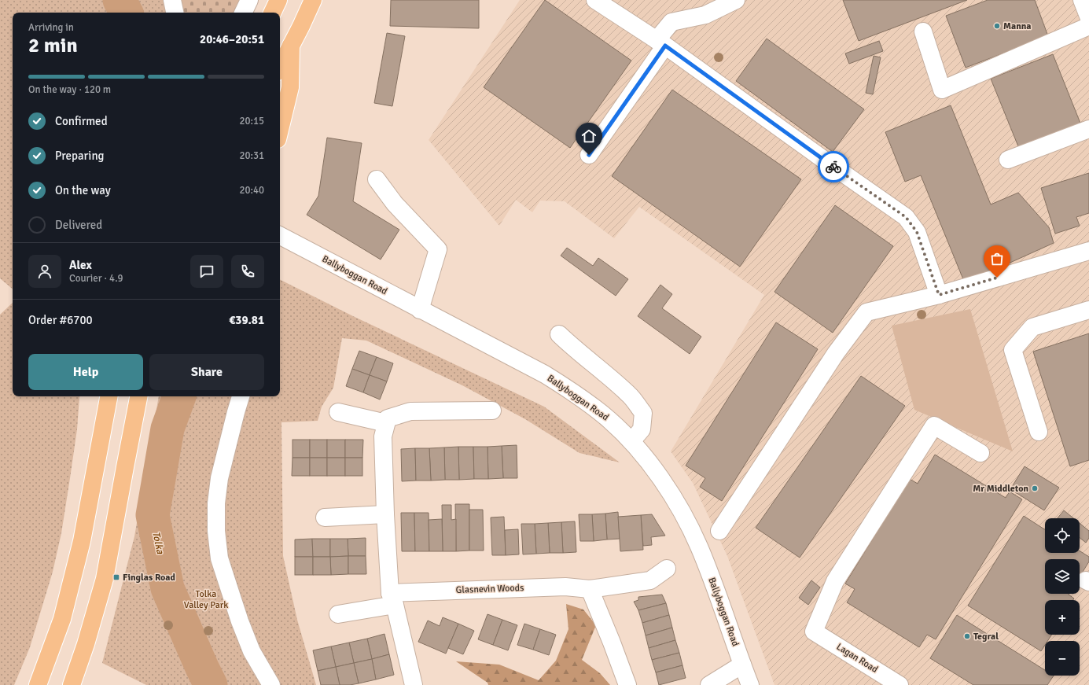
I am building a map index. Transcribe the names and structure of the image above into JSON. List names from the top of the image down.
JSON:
{
  "streets": {
    "street": ["Ballyboggan Road", "Glasnevin Woods", "Lagan Road"]
  },
  "water": ["Tolka"],
  "parks": ["Tolka Valley Park"],
  "places": {
    "other": ["Manna", "Mr Middleton", "Tegral"],
    "transit": ["Finglas Road"]
  },
  "page": {
    "heading": ["2 min", "Arriving in", "20:46–20:51"],
    "panel": [
      "Alex",
      "Courier · 4.9",
      "Order #6700",
      "€39.81"
    ],
    "bar": "On the way · 120 m",
    "list": [
      ["Confirmed", "20:15"],
      ["Preparing", "20:31"],
      ["On the way", "20:40"],
      "Delivered"
    ],
    "buttons": ["Help", "Share"],
    "map_buttons": ["+", "−"]
  }
}
